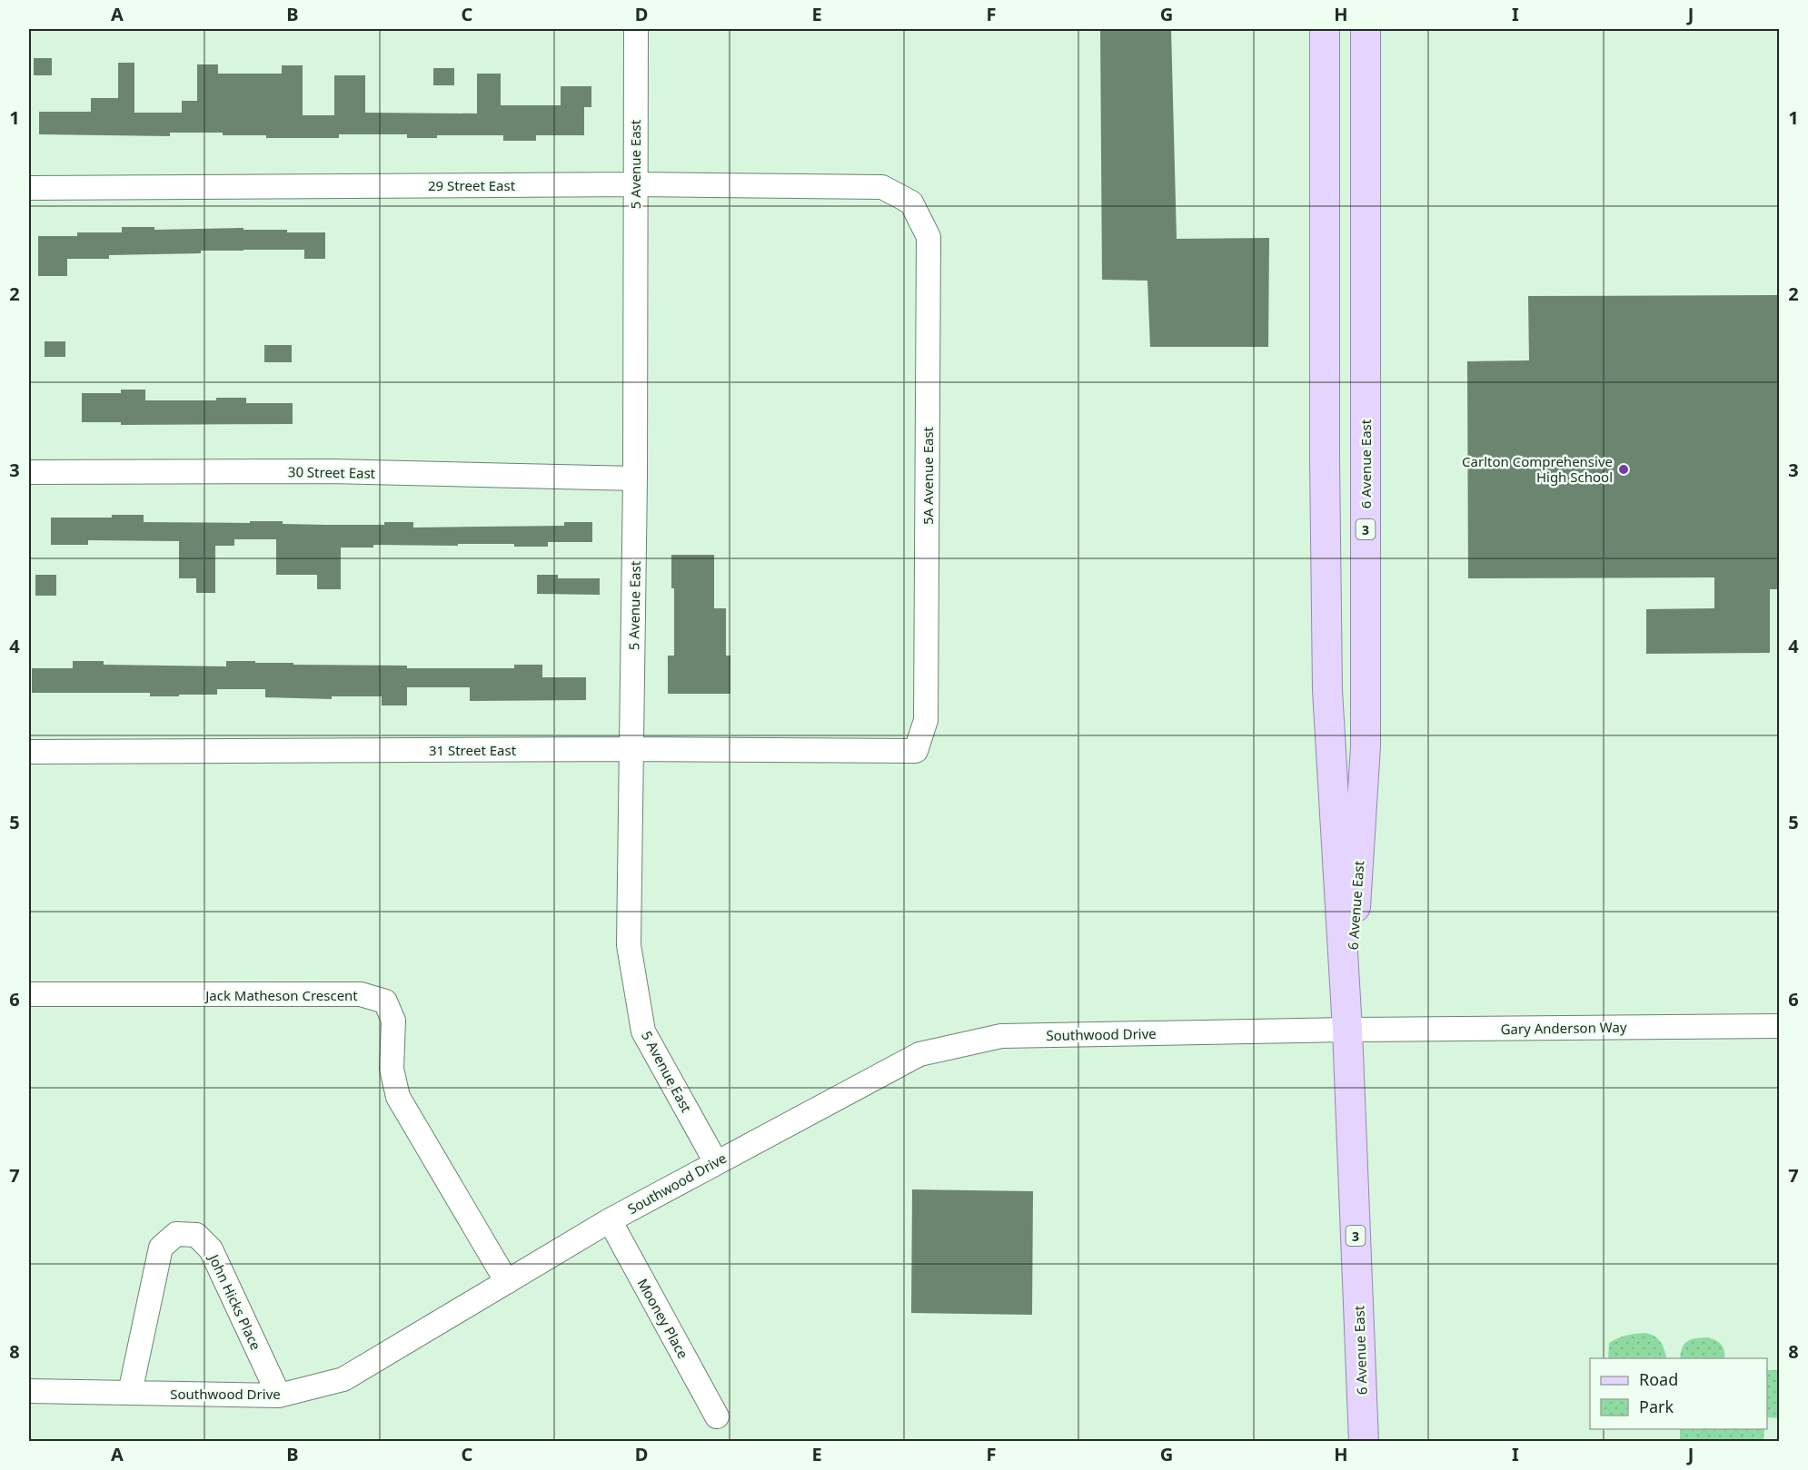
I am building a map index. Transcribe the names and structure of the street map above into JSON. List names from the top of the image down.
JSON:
{
  "streets": {
    "main road": ["6 Avenue East", "3"],
    "street": [
      "5 Avenue East",
      "29 Street East",
      "30 Street East",
      "5A Avenue East",
      "31 Street East",
      "Jack Matheson Crescent",
      "Gary Anderson Way",
      "Southwood Drive",
      "John Hicks Place",
      "Mooney Place"
    ]
  },
  "crossings": [
    ["5 Avenue East", "29 Street East"],
    ["5 Avenue East", "30 Street East"],
    ["5 Avenue East", "31 Street East"],
    ["5 Avenue East", "Southwood Drive"],
    ["29 Street East", "5A Avenue East"],
    ["6 Avenue East", "Gary Anderson Way"],
    ["6 Avenue East", "Southwood Drive"],
    ["5A Avenue East", "31 Street East"],
    ["Jack Matheson Crescent", "Southwood Drive"],
    ["Gary Anderson Way", "Southwood Drive"],
    ["Southwood Drive", "John Hicks Place"],
    ["Southwood Drive", "Mooney Place"]
  ],
  "places": ["Carlton Comprehensive High School"],
  "legend": ["Road", "Park"],
  "grid": {
    "columns": [
      "A",
      "B",
      "C",
      "D",
      "E",
      "F",
      "G",
      "H",
      "I",
      "J"
    ],
    "rows": [
      "1",
      "2",
      "3",
      "4",
      "5",
      "6",
      "7",
      "8"
    ]
  }
}
